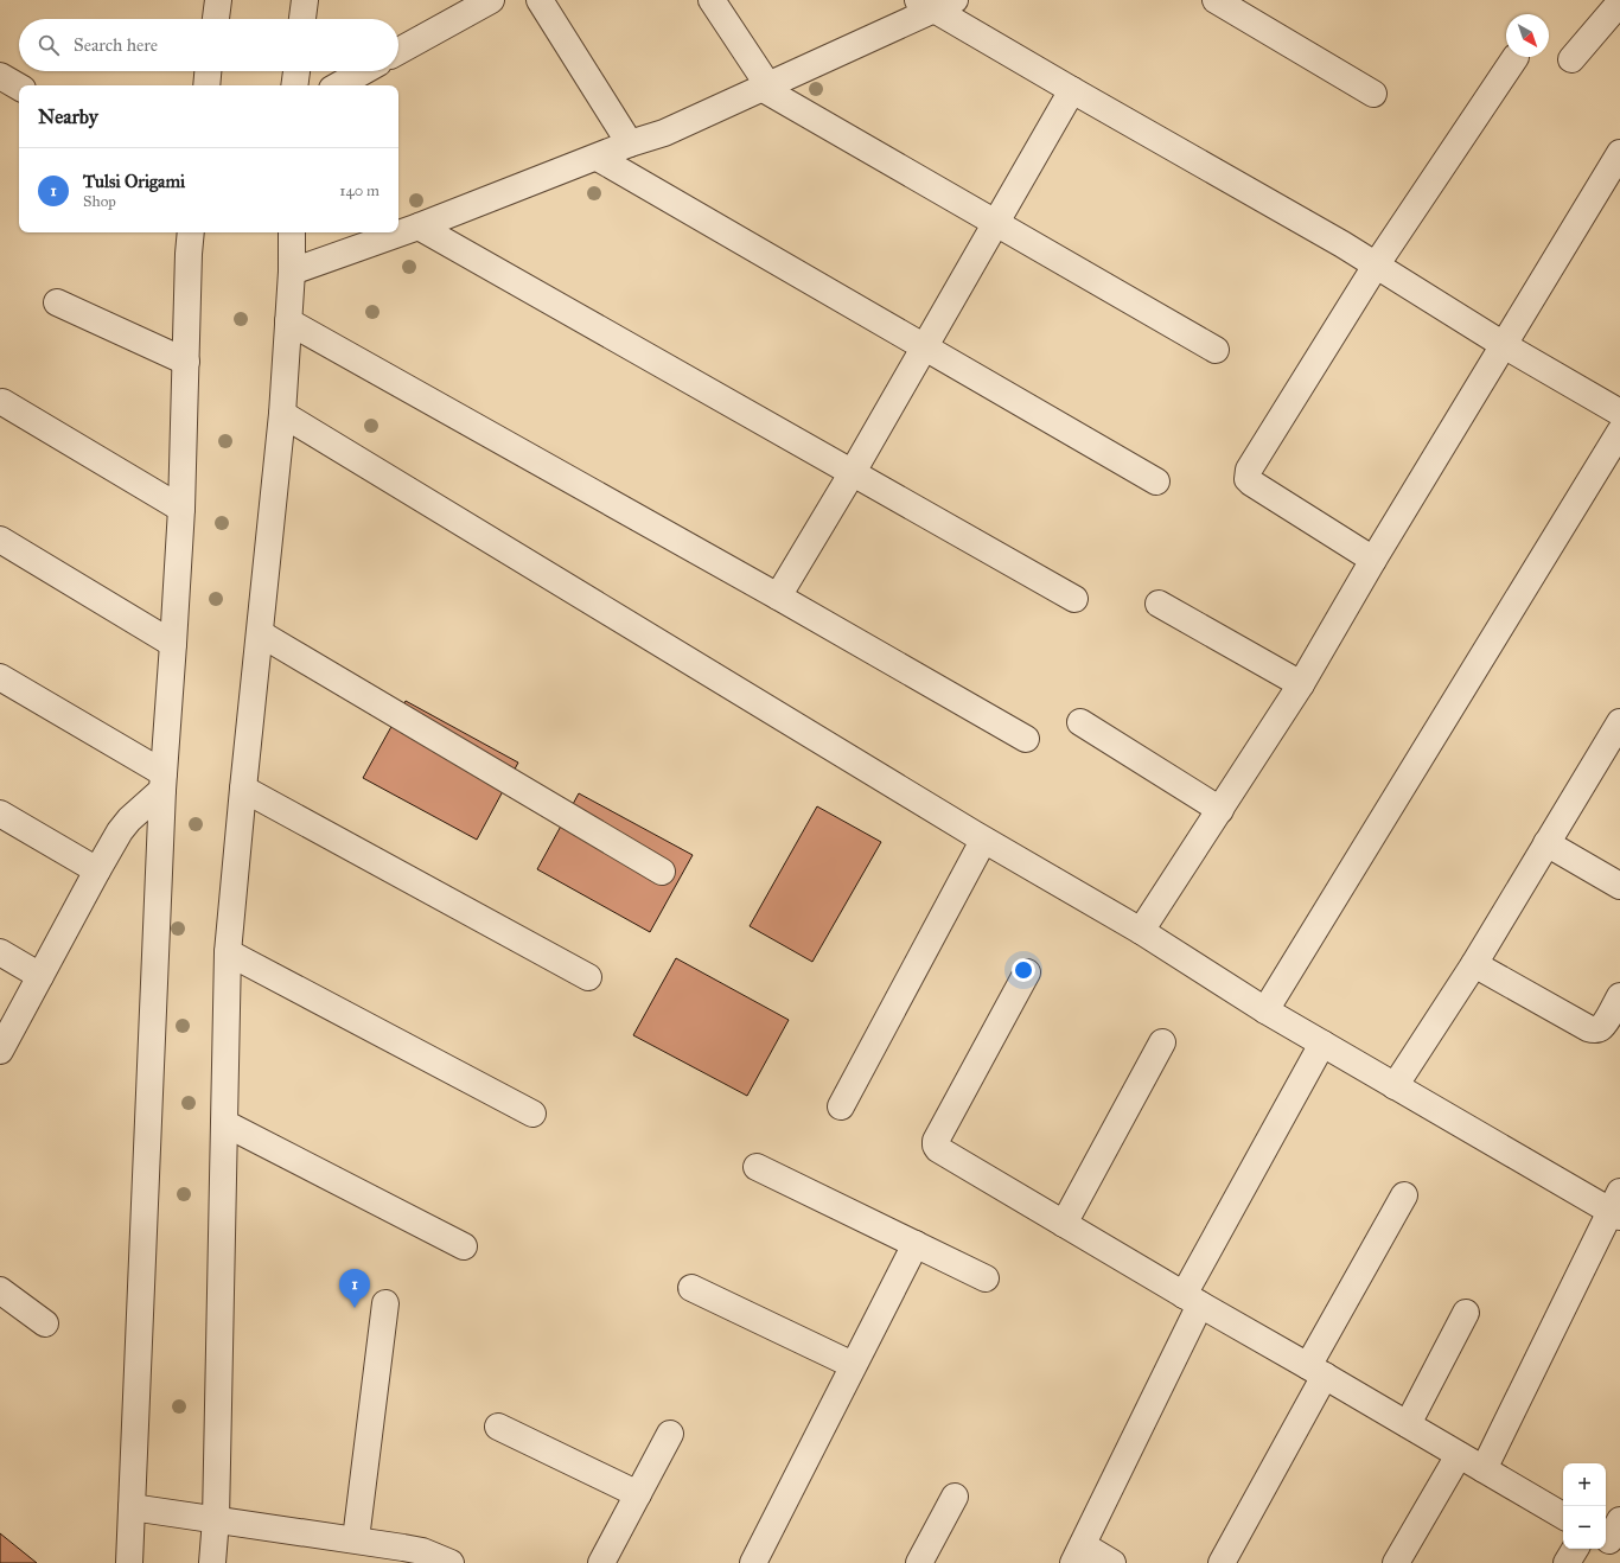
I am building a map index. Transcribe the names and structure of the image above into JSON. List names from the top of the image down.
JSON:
{
  "north": "bottom right",
  "page": {
    "search": "Search here",
    "heading": "Nearby",
    "list": [
      {
        "mark": "1",
        "name": "Tulsi Origami",
        "note": "Shop",
        "value": "140 m"
      }
    ],
    "pins": "1",
    "map_buttons": ["+", "−"]
  }
}
